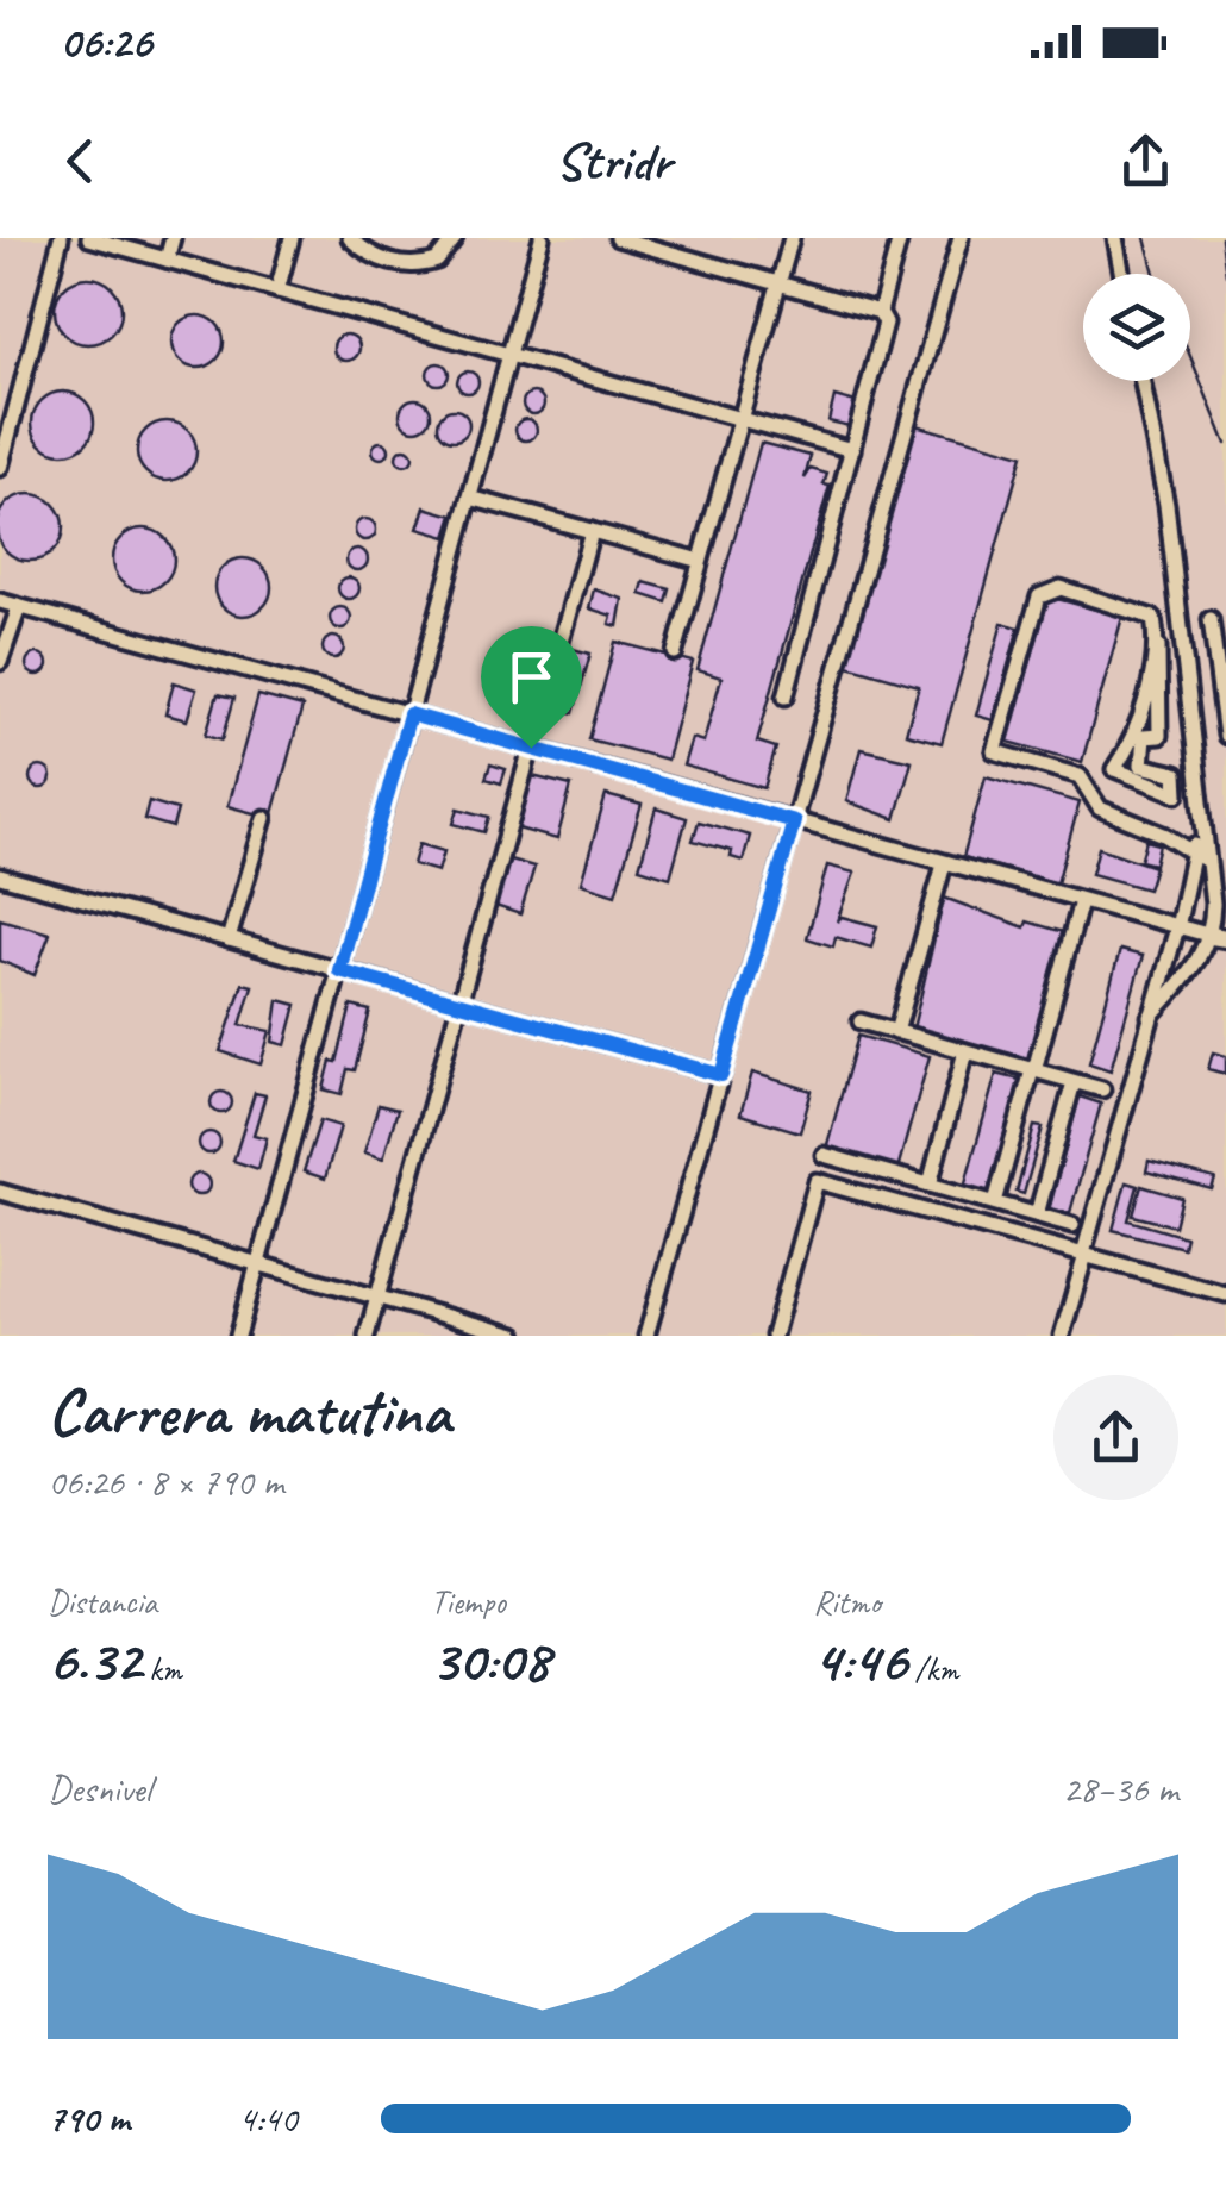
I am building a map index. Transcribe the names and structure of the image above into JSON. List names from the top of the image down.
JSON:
{
  "page": {
    "status": "06:26",
    "header": "Stridr",
    "heading": ["Carrera matutina", "06:26 · 8 × 790 m"],
    "stats": [
      ["Distancia", "6.32 km"],
      ["Tiempo", "30:08"],
      ["Ritmo", "4:46 /km"]
    ],
    "chart": ["Desnivel", "28–36 m"],
    "list": [
      {
        "name": "790 m",
        "note": "4:40"
      }
    ]
  }
}
